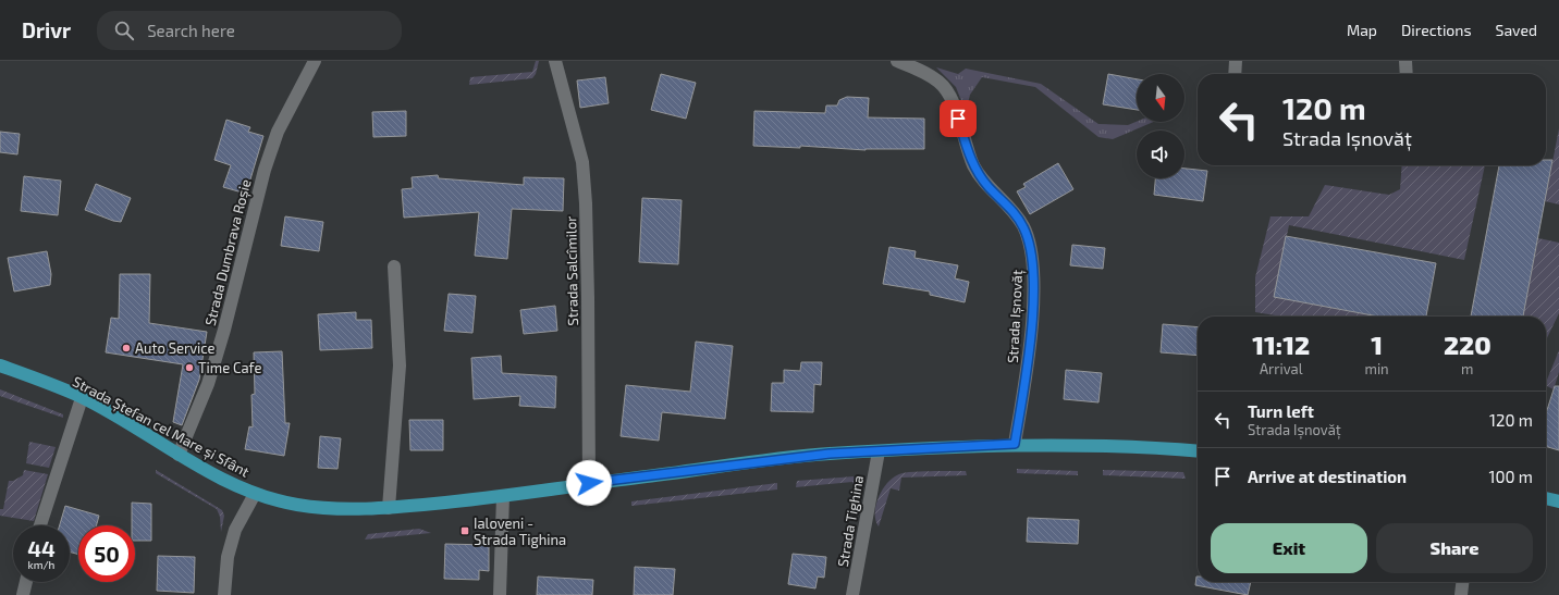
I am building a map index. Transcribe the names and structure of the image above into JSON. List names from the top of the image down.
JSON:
{
  "streets": {
    "main road": ["Strada Ștefan cel Mare și Sfânt"],
    "street": [
      "Strada Dumbrava Roșie",
      "Strada Salcîmilor",
      "Strada Ișnovăț",
      "Strada Tighina"
    ]
  },
  "crossings": [
    ["Strada Dumbrava Roșie", "Strada Ștefan cel Mare și Sfânt"],
    ["Strada Salcîmilor", "Strada Ștefan cel Mare și Sfânt"],
    ["Strada Ișnovăț", "Strada Ștefan cel Mare și Sfânt"],
    ["Strada Ștefan cel Mare și Sfânt", "Strada Tighina"]
  ],
  "places": {
    "other": ["Auto Service", "Time Cafe"],
    "transit": ["Ialoveni - Strada Tighina"]
  },
  "north": "bottom",
  "page": {
    "header": "Drivr",
    "search": "Search here",
    "nav": ["Map", "Directions", "Saved"],
    "turn": ["120 m", "Strada Ișnovăț"],
    "eta": [
      "11:12",
      "Arrival",
      "1",
      "min",
      "220",
      "m"
    ],
    "list": [
      {
        "name": "Turn left",
        "note": "Strada Ișnovăț",
        "value": "120 m"
      },
      {
        "name": "Arrive at destination",
        "value": "100 m"
      }
    ],
    "buttons": ["Exit", "Share"],
    "speed": "44 km/h",
    "limit": "50"
  }
}
